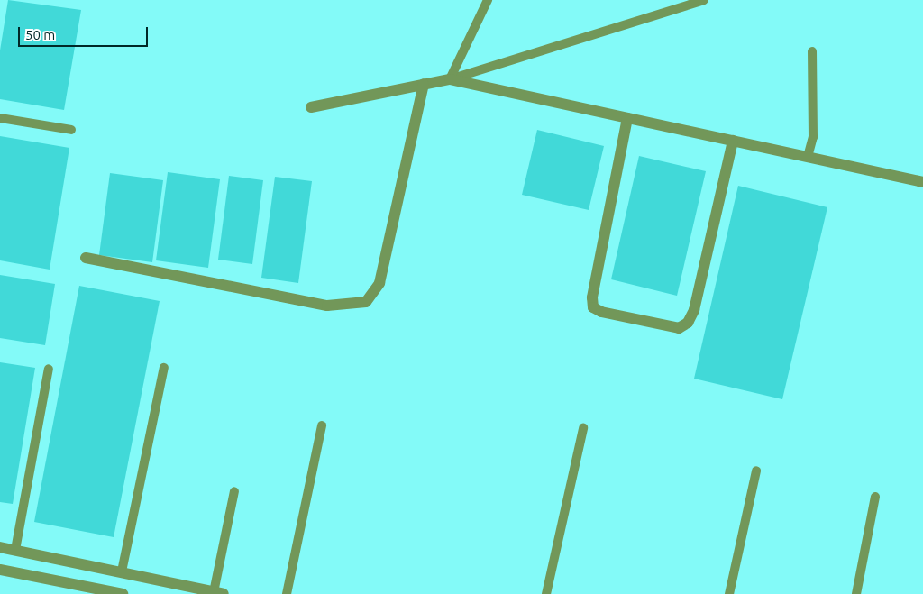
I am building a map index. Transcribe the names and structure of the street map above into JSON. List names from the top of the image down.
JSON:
{
  "scale_bar": "50 m"
}
